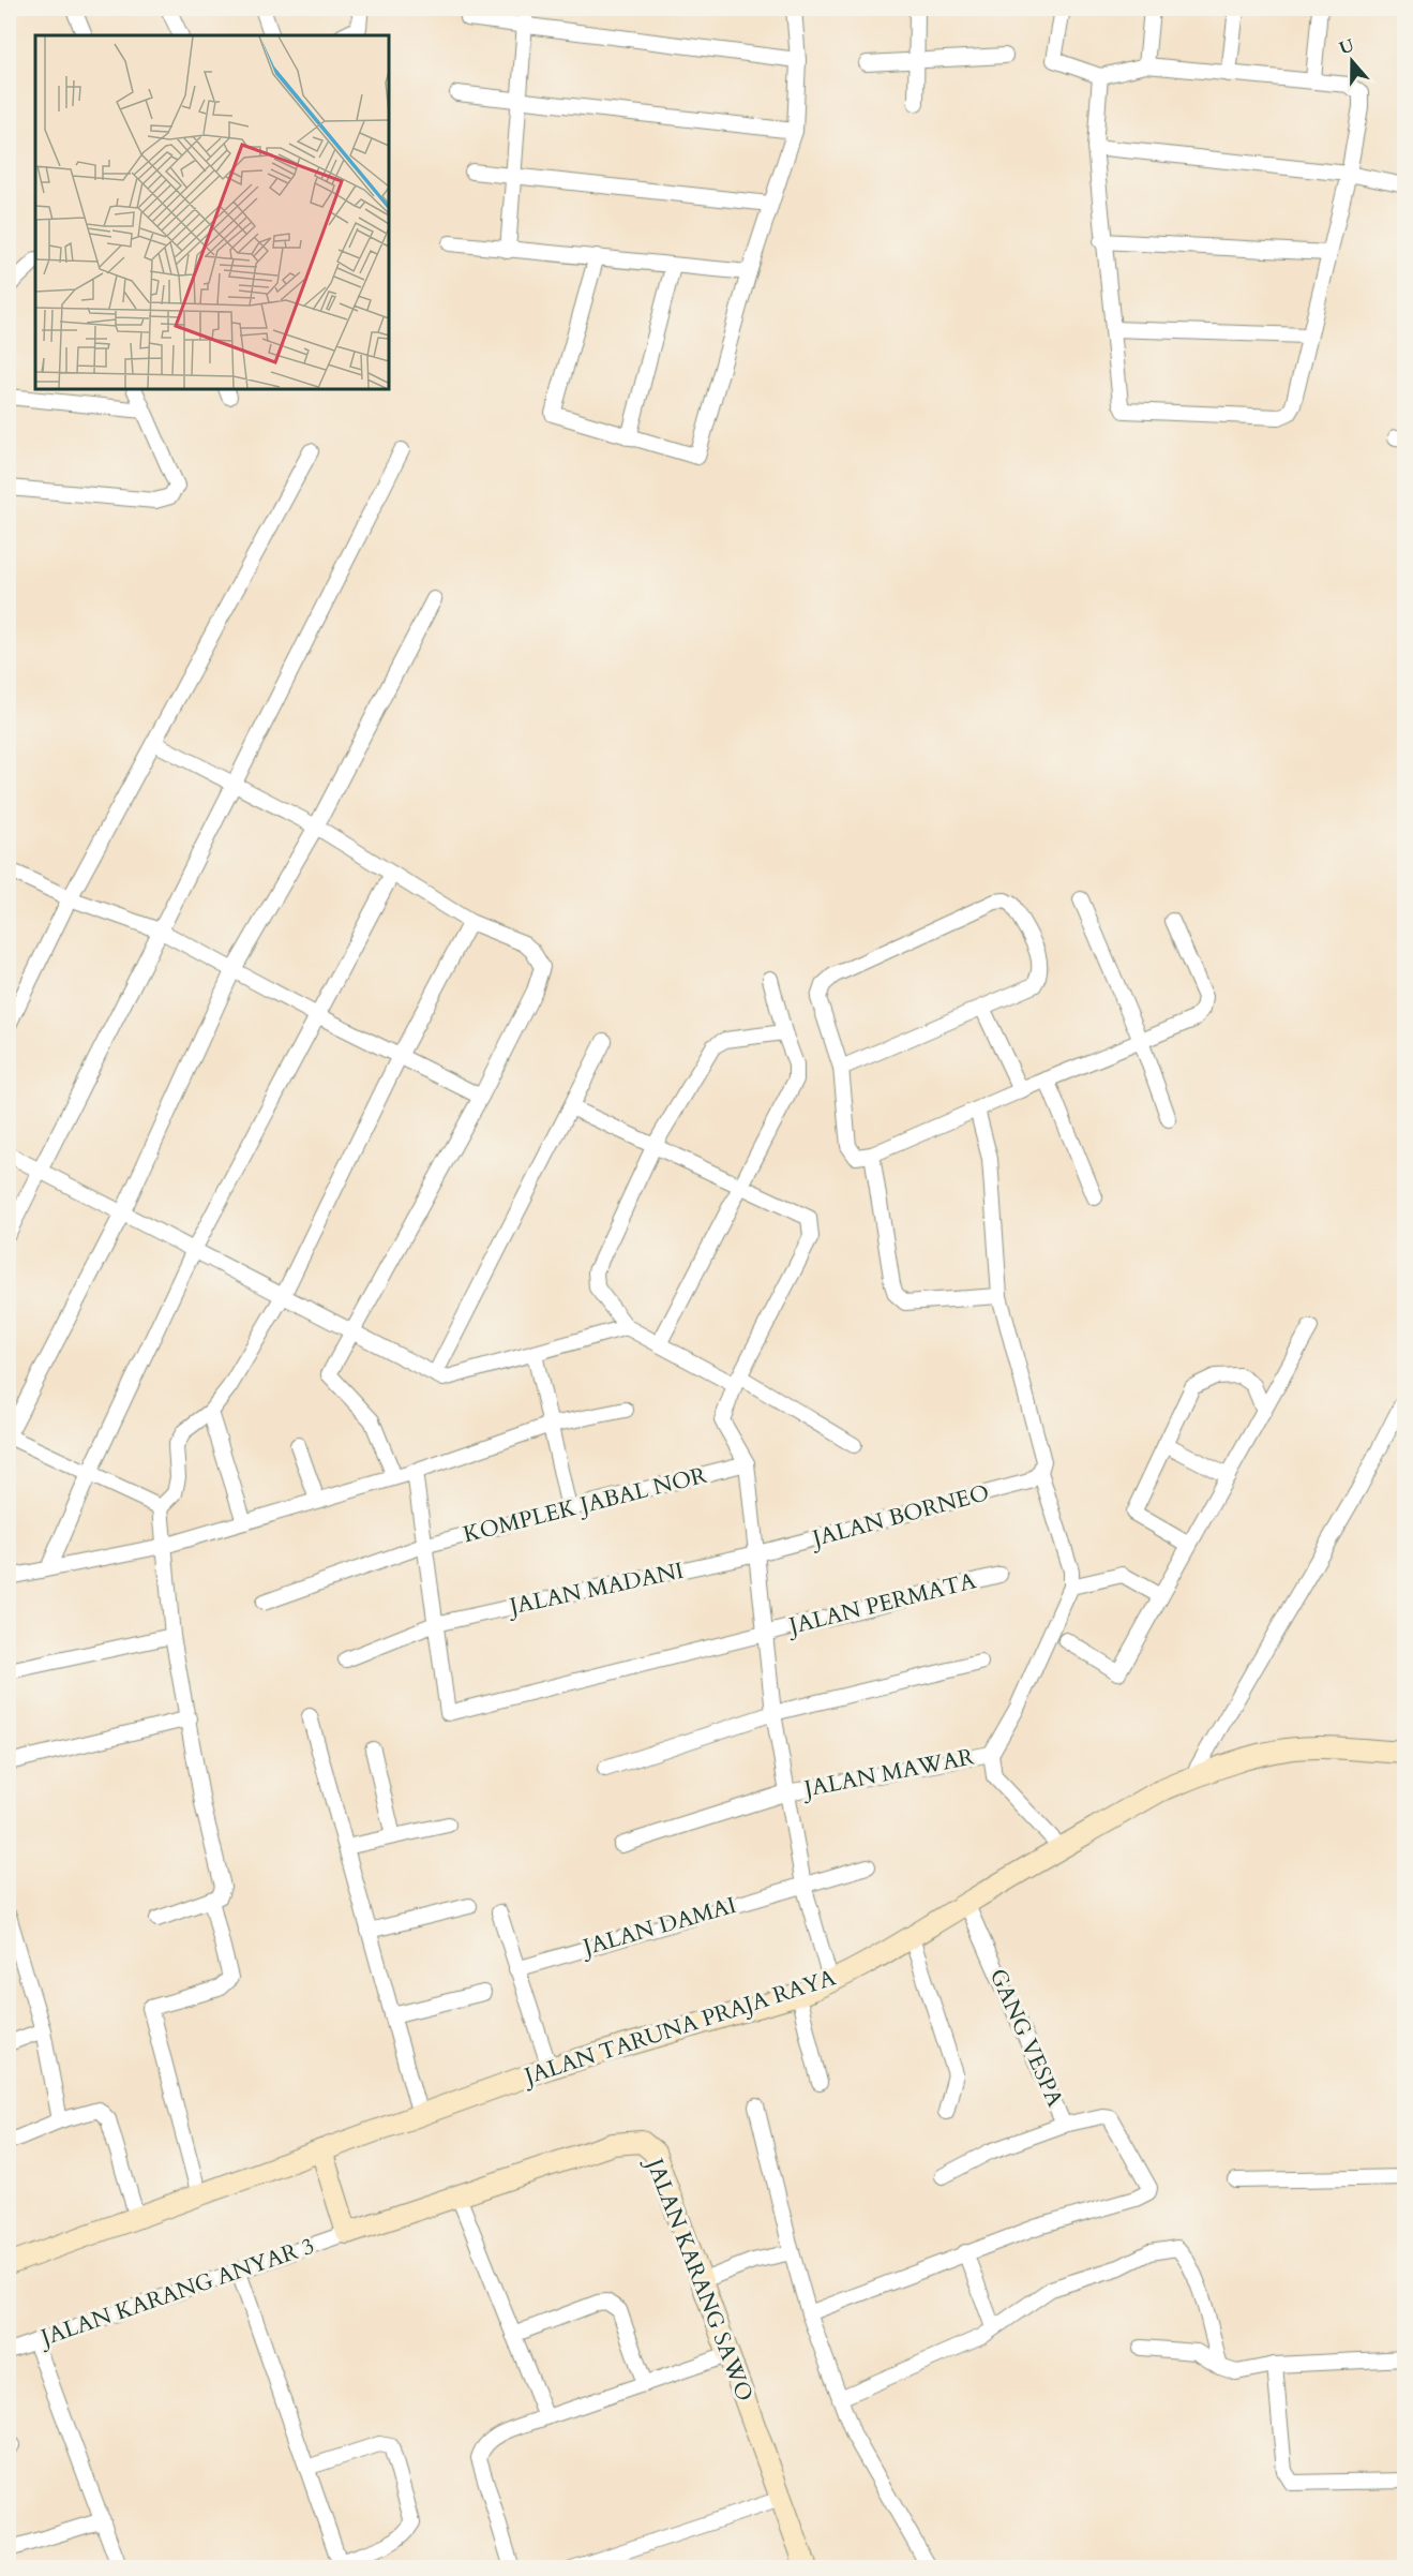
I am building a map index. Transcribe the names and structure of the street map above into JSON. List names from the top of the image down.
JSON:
{
  "streets": {
    "street": [
      "KOMPLEK JABAL NOR",
      "JALAN BORNEO",
      "JALAN MADANI",
      "JALAN PERMATA",
      "JALAN MAWAR",
      "JALAN DAMAI",
      "JALAN TARUNA PRAJA RAYA",
      "GANG VESPA",
      "JALAN KARANG SAWO",
      "JALAN KARANG ANYAR 3"
    ]
  },
  "crossings": [
    ["JALAN BORNEO", "JALAN MADANI"],
    ["JALAN MADANI", "JALAN PERMATA"],
    ["JALAN TARUNA PRAJA RAYA", "GANG VESPA"],
    ["JALAN KARANG SAWO", "JALAN KARANG ANYAR 3"]
  ],
  "north": "top"
}
